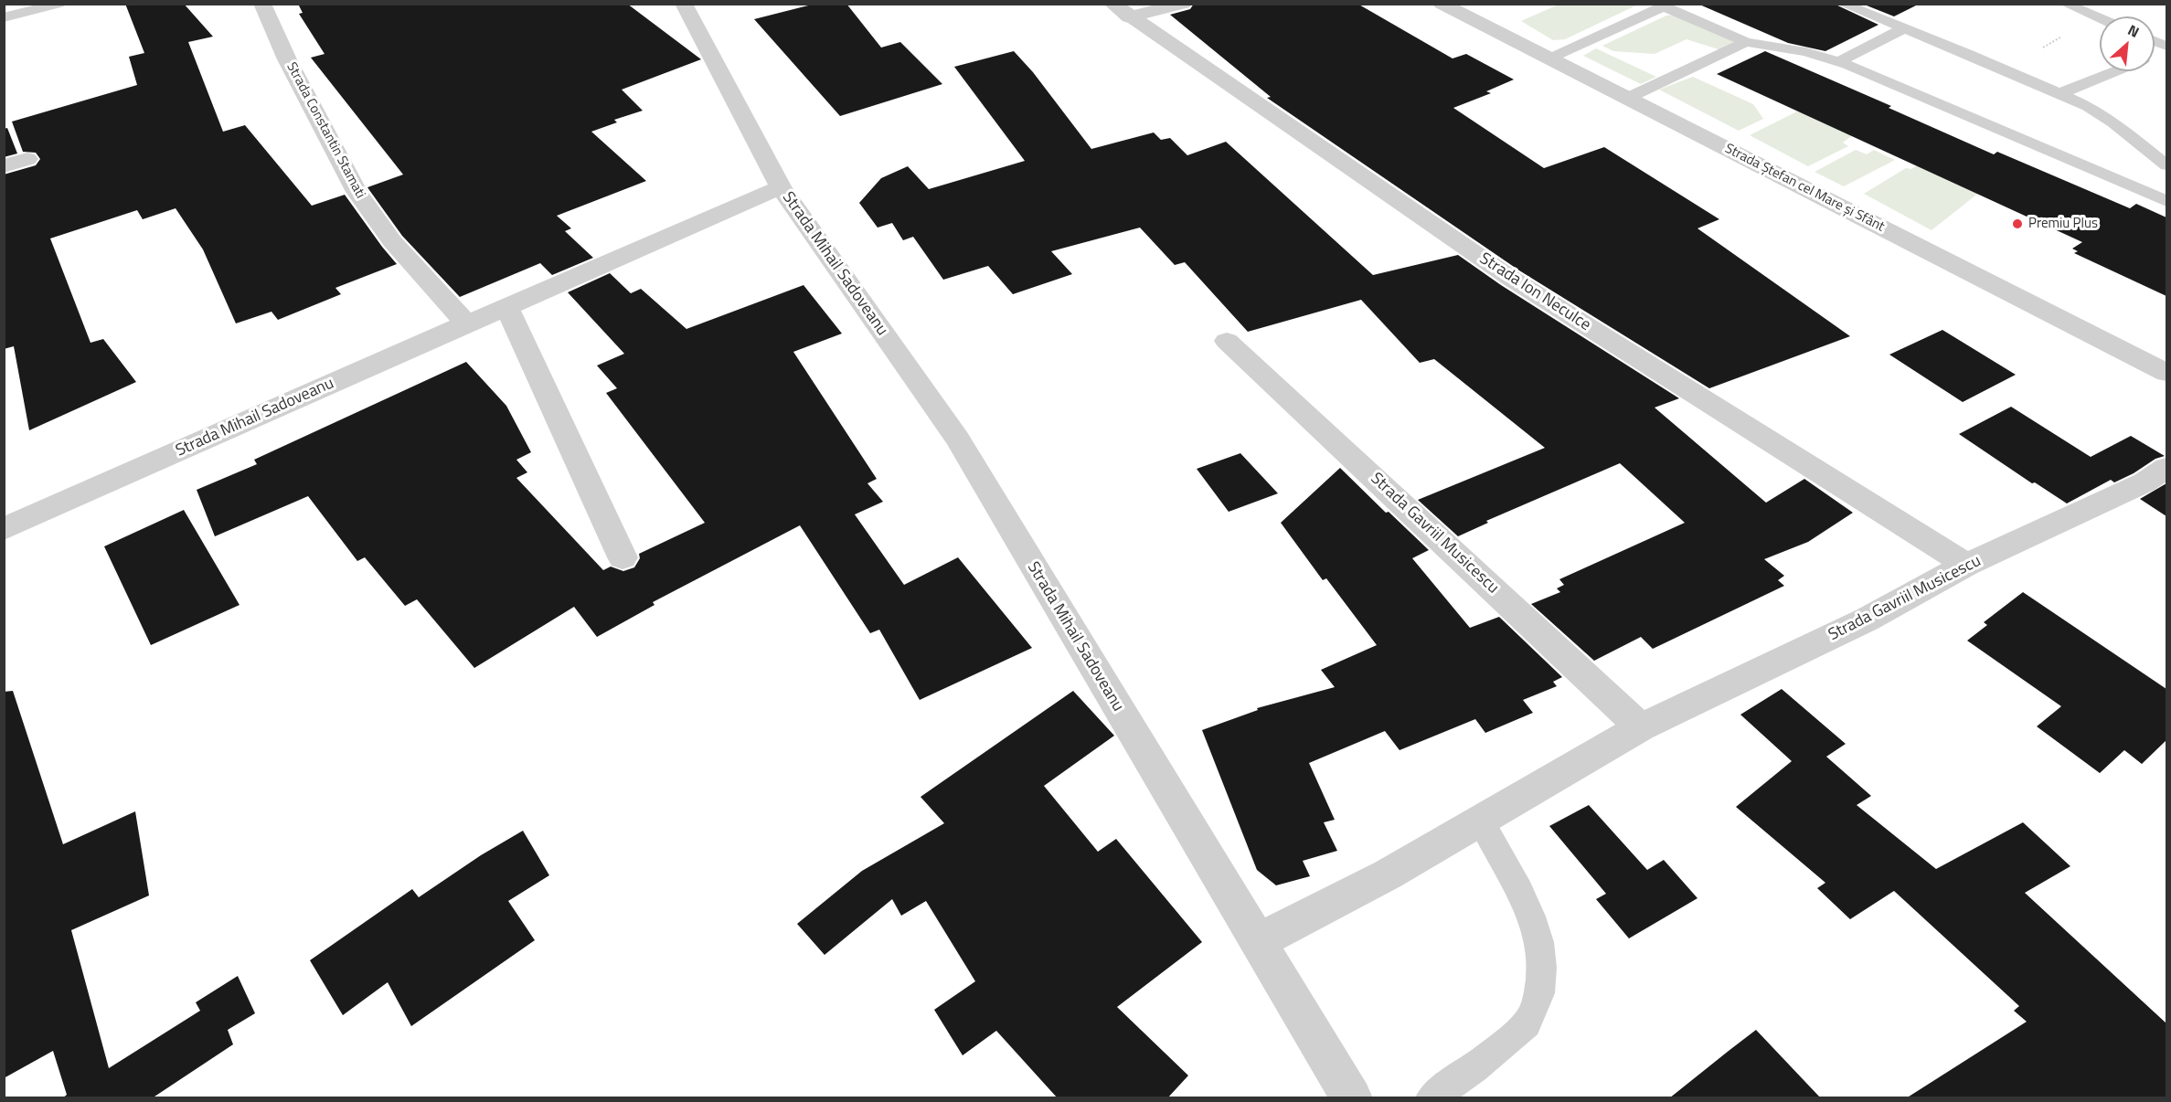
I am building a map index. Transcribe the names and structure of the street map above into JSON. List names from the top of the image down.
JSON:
{
  "streets": {
    "street": [
      "Strada Constantin Stamati",
      "Strada Ștefan cel Mare și Sfânt",
      "Strada Mihail Sadoveanu",
      "Strada Ion Neculce",
      "Strada Gavriil Musicescu"
    ]
  },
  "crossings": [
    ["Strada Constantin Stamati", "Strada Mihail Sadoveanu"],
    ["Strada Mihail Sadoveanu", "Strada Gavriil Musicescu"],
    ["Strada Ion Neculce", "Strada Gavriil Musicescu"]
  ],
  "places": ["Premiu Plus"],
  "north": "top right"
}
